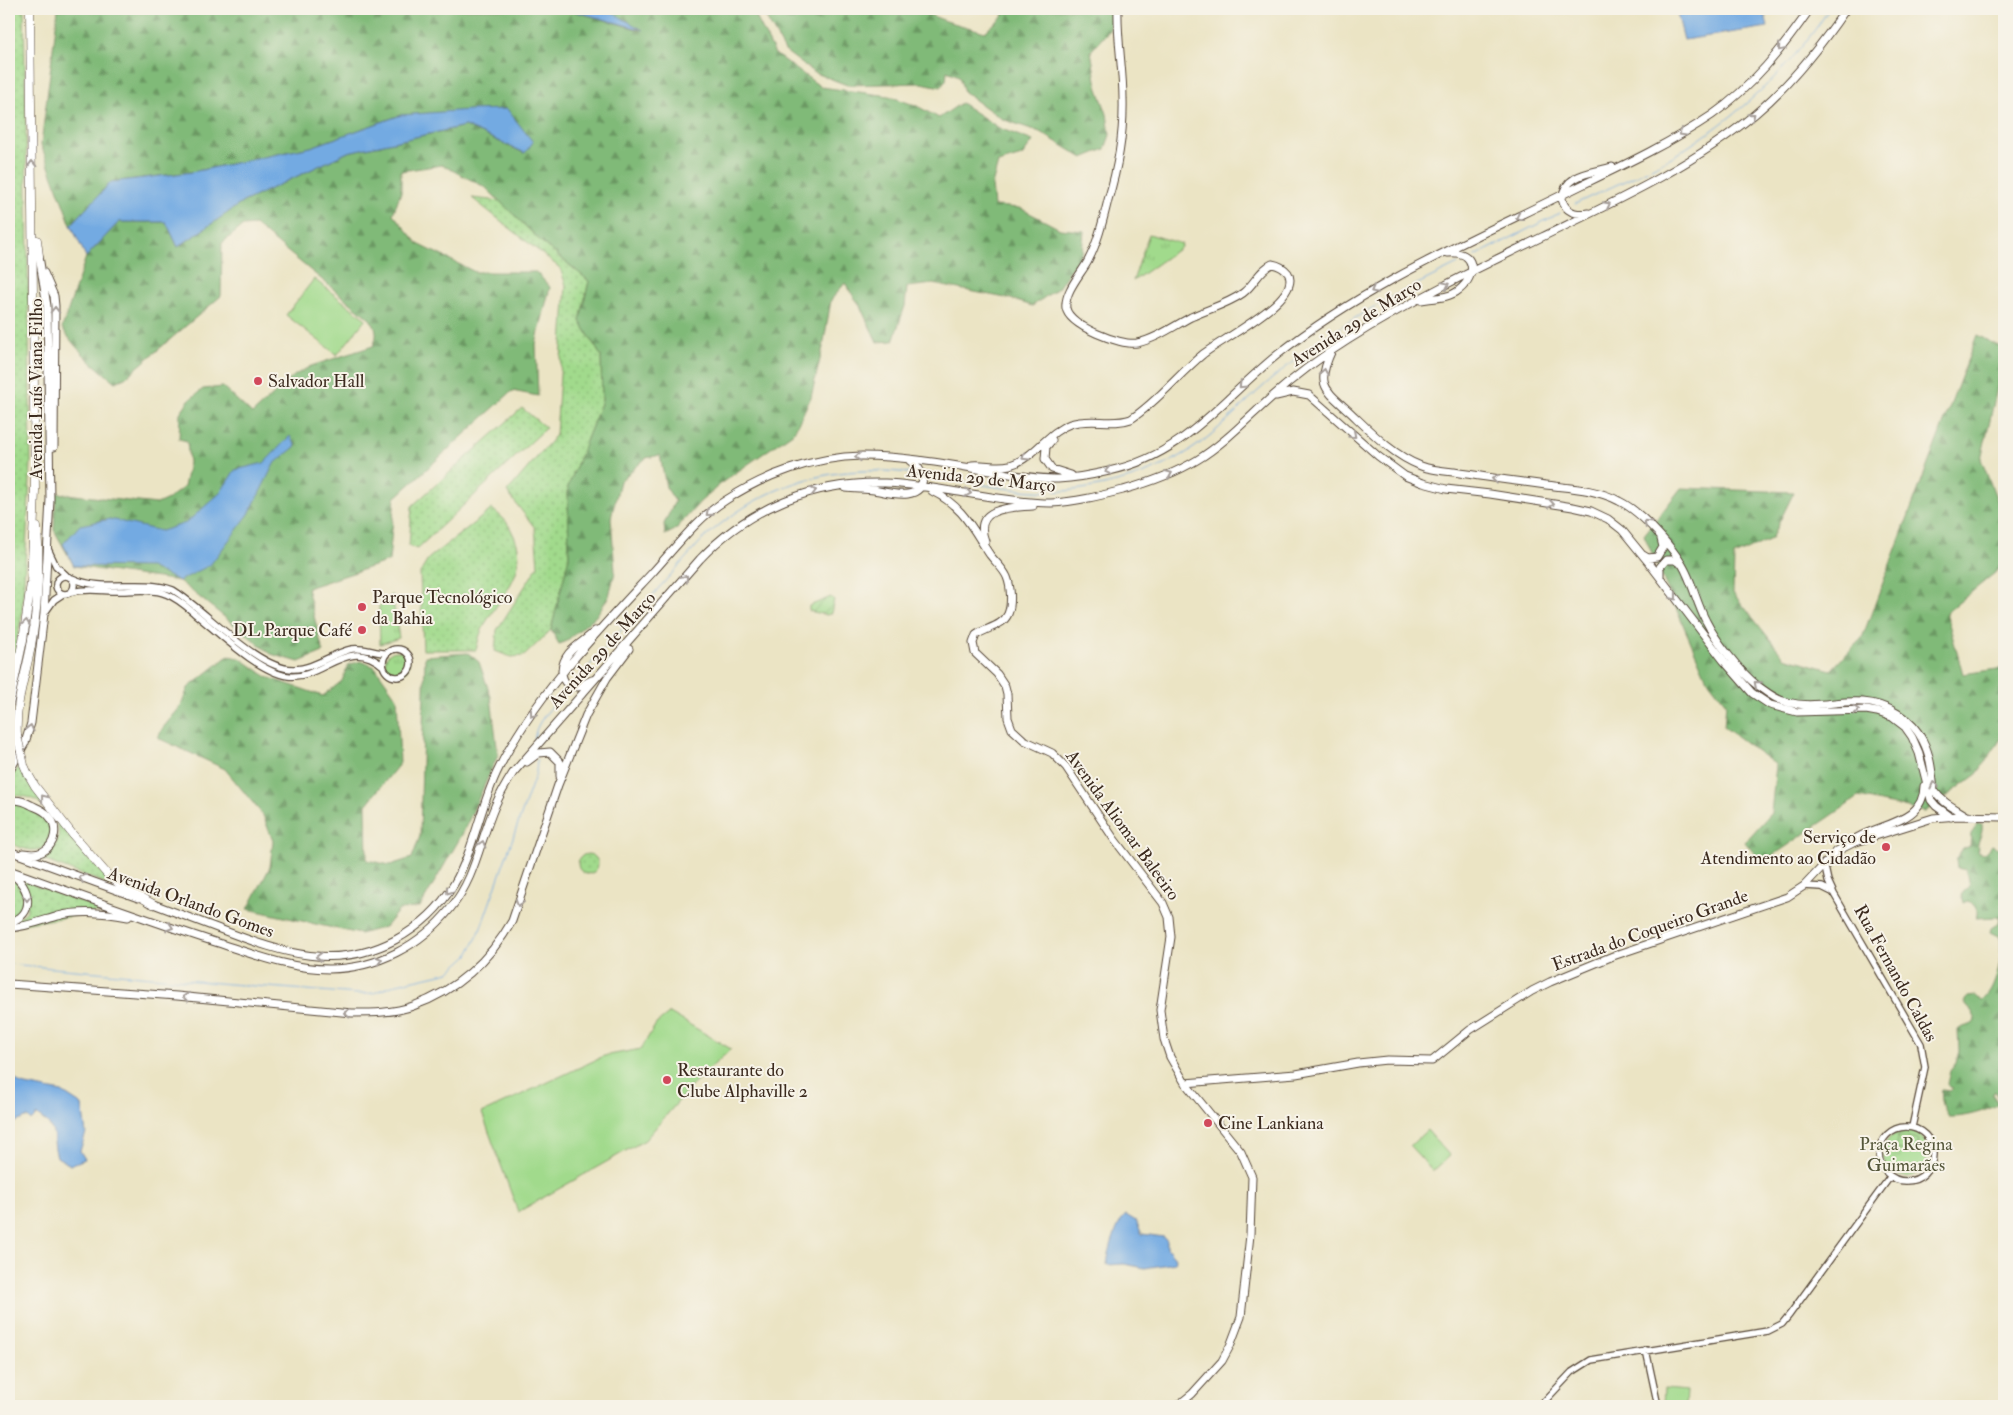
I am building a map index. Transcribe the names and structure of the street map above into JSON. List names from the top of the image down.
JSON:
{
  "streets": {
    "highway": ["Avenida Luís Viana Filho"],
    "main road": [
      "Avenida 29 de Março",
      "Avenida Aliomar Baleeiro",
      "Avenida Orlando Gomes",
      "Estrada do Coqueiro Grande"
    ],
    "street": ["Rua Fernando Caldas"]
  },
  "crossings": [
    ["Avenida 29 de Março", "Avenida Aliomar Baleeiro"],
    ["Avenida 29 de Março", "Avenida Orlando Gomes"],
    ["Avenida Aliomar Baleeiro", "Estrada do Coqueiro Grande"],
    ["Estrada do Coqueiro Grande", "Rua Fernando Caldas"]
  ],
  "one_way": ["Avenida Luís Viana Filho"],
  "parks": ["Praça Regina Guimarães"],
  "places": [
    "Salvador Hall",
    "Parque Tecnológico da Bahia",
    "DL Parque Café",
    "Serviço de Atendimento ao Cidadão",
    "Restaurante do Clube Alphaville 2",
    "Cine Lankiana"
  ]
}
